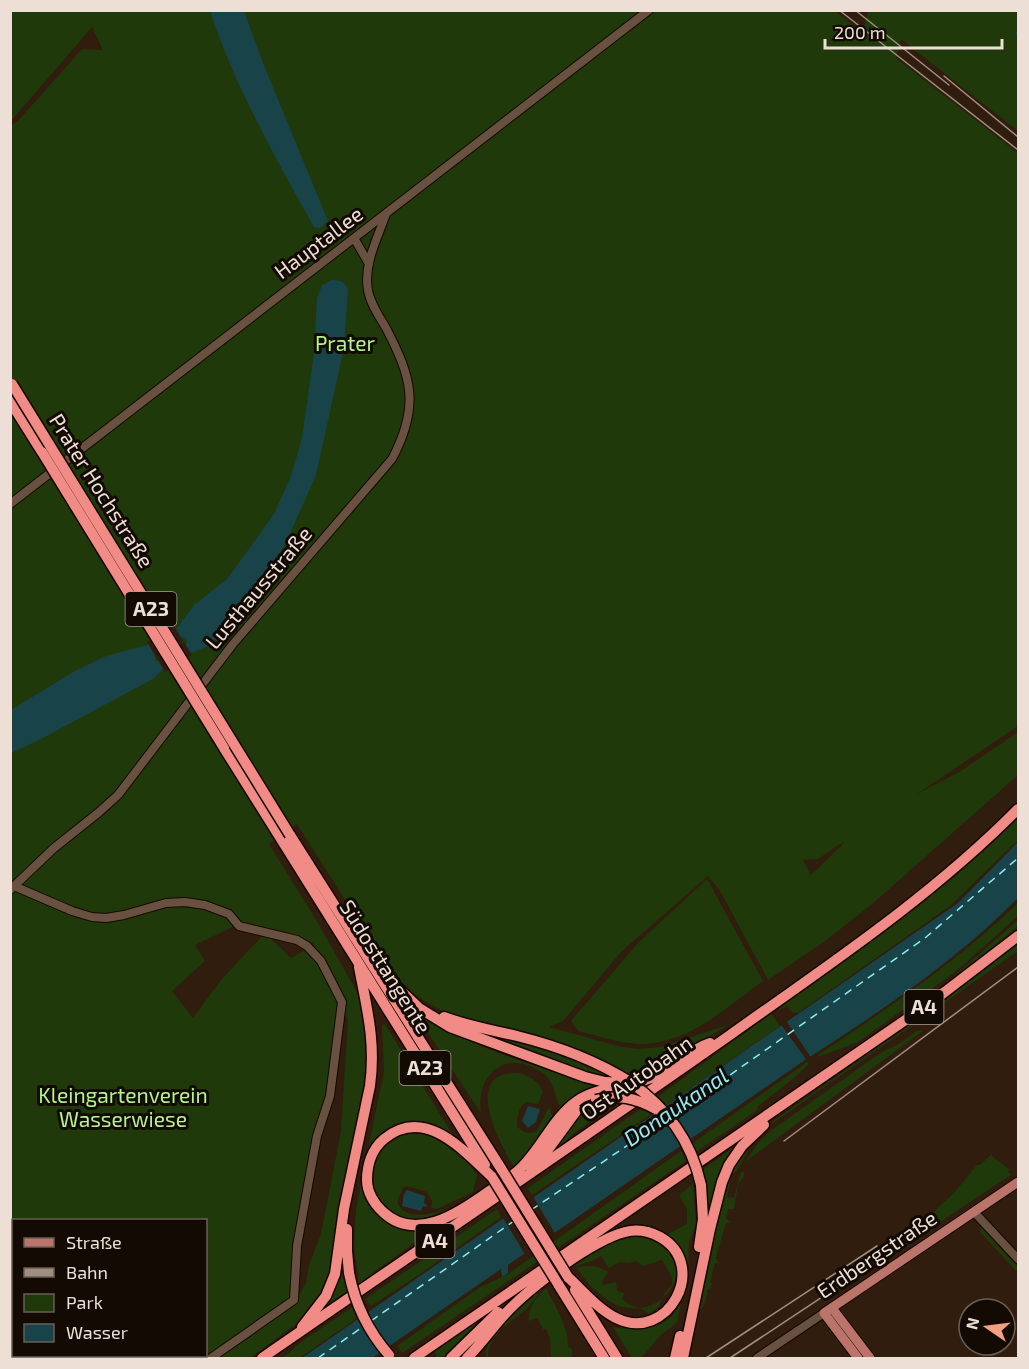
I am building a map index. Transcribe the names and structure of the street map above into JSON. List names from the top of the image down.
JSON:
{
  "streets": {
    "highway": [
      "Prater Hochstraße",
      "A23",
      "Südosttangente",
      "A4",
      "Ost Autobahn"
    ],
    "main road": ["Erdbergstraße"],
    "street": ["Hauptallee", "Lusthausstraße"]
  },
  "crossings": [
    ["Hauptallee", "Lusthausstraße"],
    ["Prater Hochstraße", "Südosttangente"],
    ["A23", "Südosttangente"]
  ],
  "water": ["Donaukanal"],
  "parks": ["Prater", "Kleingartenverein Wasserwiese"],
  "legend": [
    "Straße",
    "Bahn",
    "Park",
    "Wasser"
  ],
  "scale_bar": "200 m",
  "north": "left"
}
